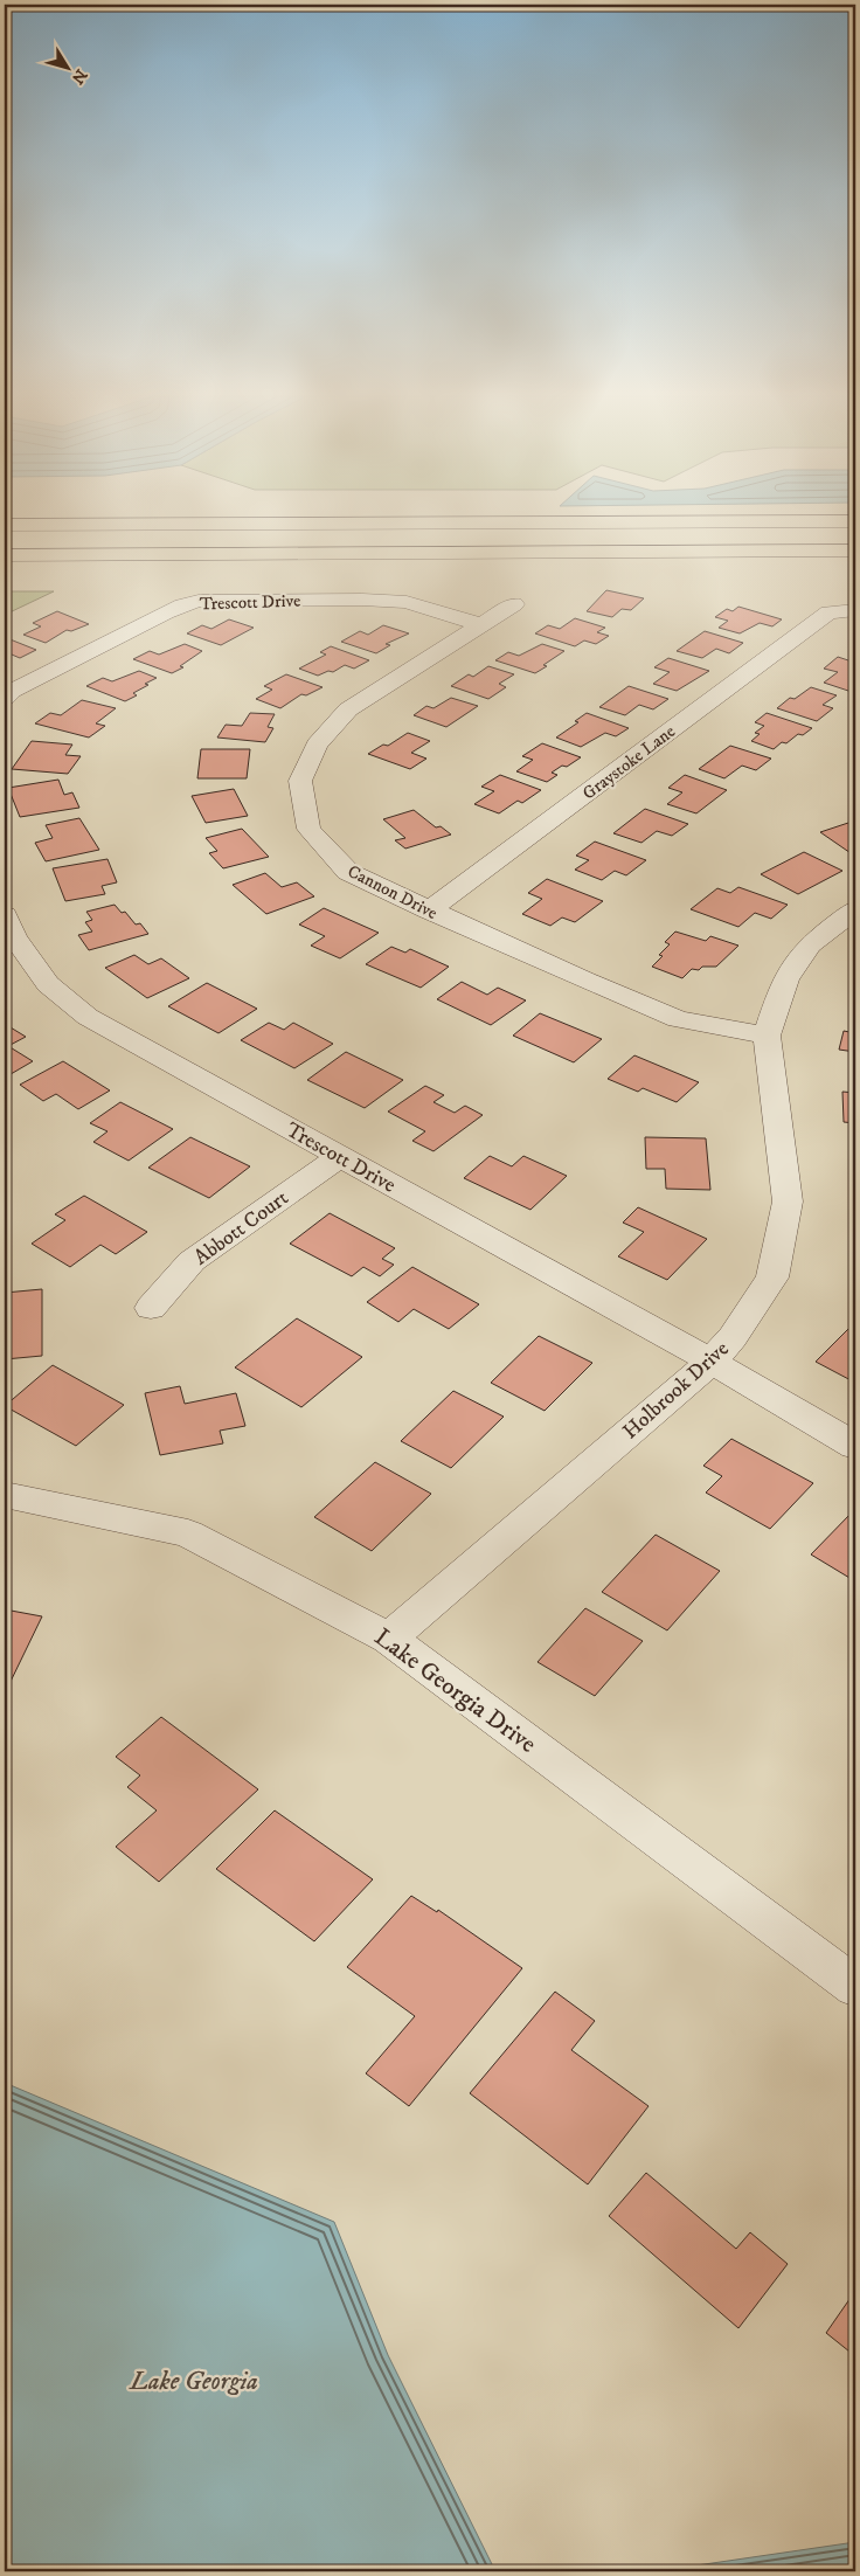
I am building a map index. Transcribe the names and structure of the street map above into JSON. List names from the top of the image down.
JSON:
{
  "streets": {
    "street": [
      "Trescott Drive",
      "Graystoke Lane",
      "Cannon Drive",
      "Abbott Court",
      "Holbrook Drive",
      "Lake Georgia Drive"
    ]
  },
  "crossings": [
    ["Trescott Drive", "Cannon Drive"],
    ["Trescott Drive", "Abbott Court"],
    ["Trescott Drive", "Holbrook Drive"],
    ["Graystoke Lane", "Cannon Drive"],
    ["Cannon Drive", "Holbrook Drive"],
    ["Holbrook Drive", "Lake Georgia Drive"]
  ],
  "water": ["Lake Georgia"],
  "north": "bottom right"
}
